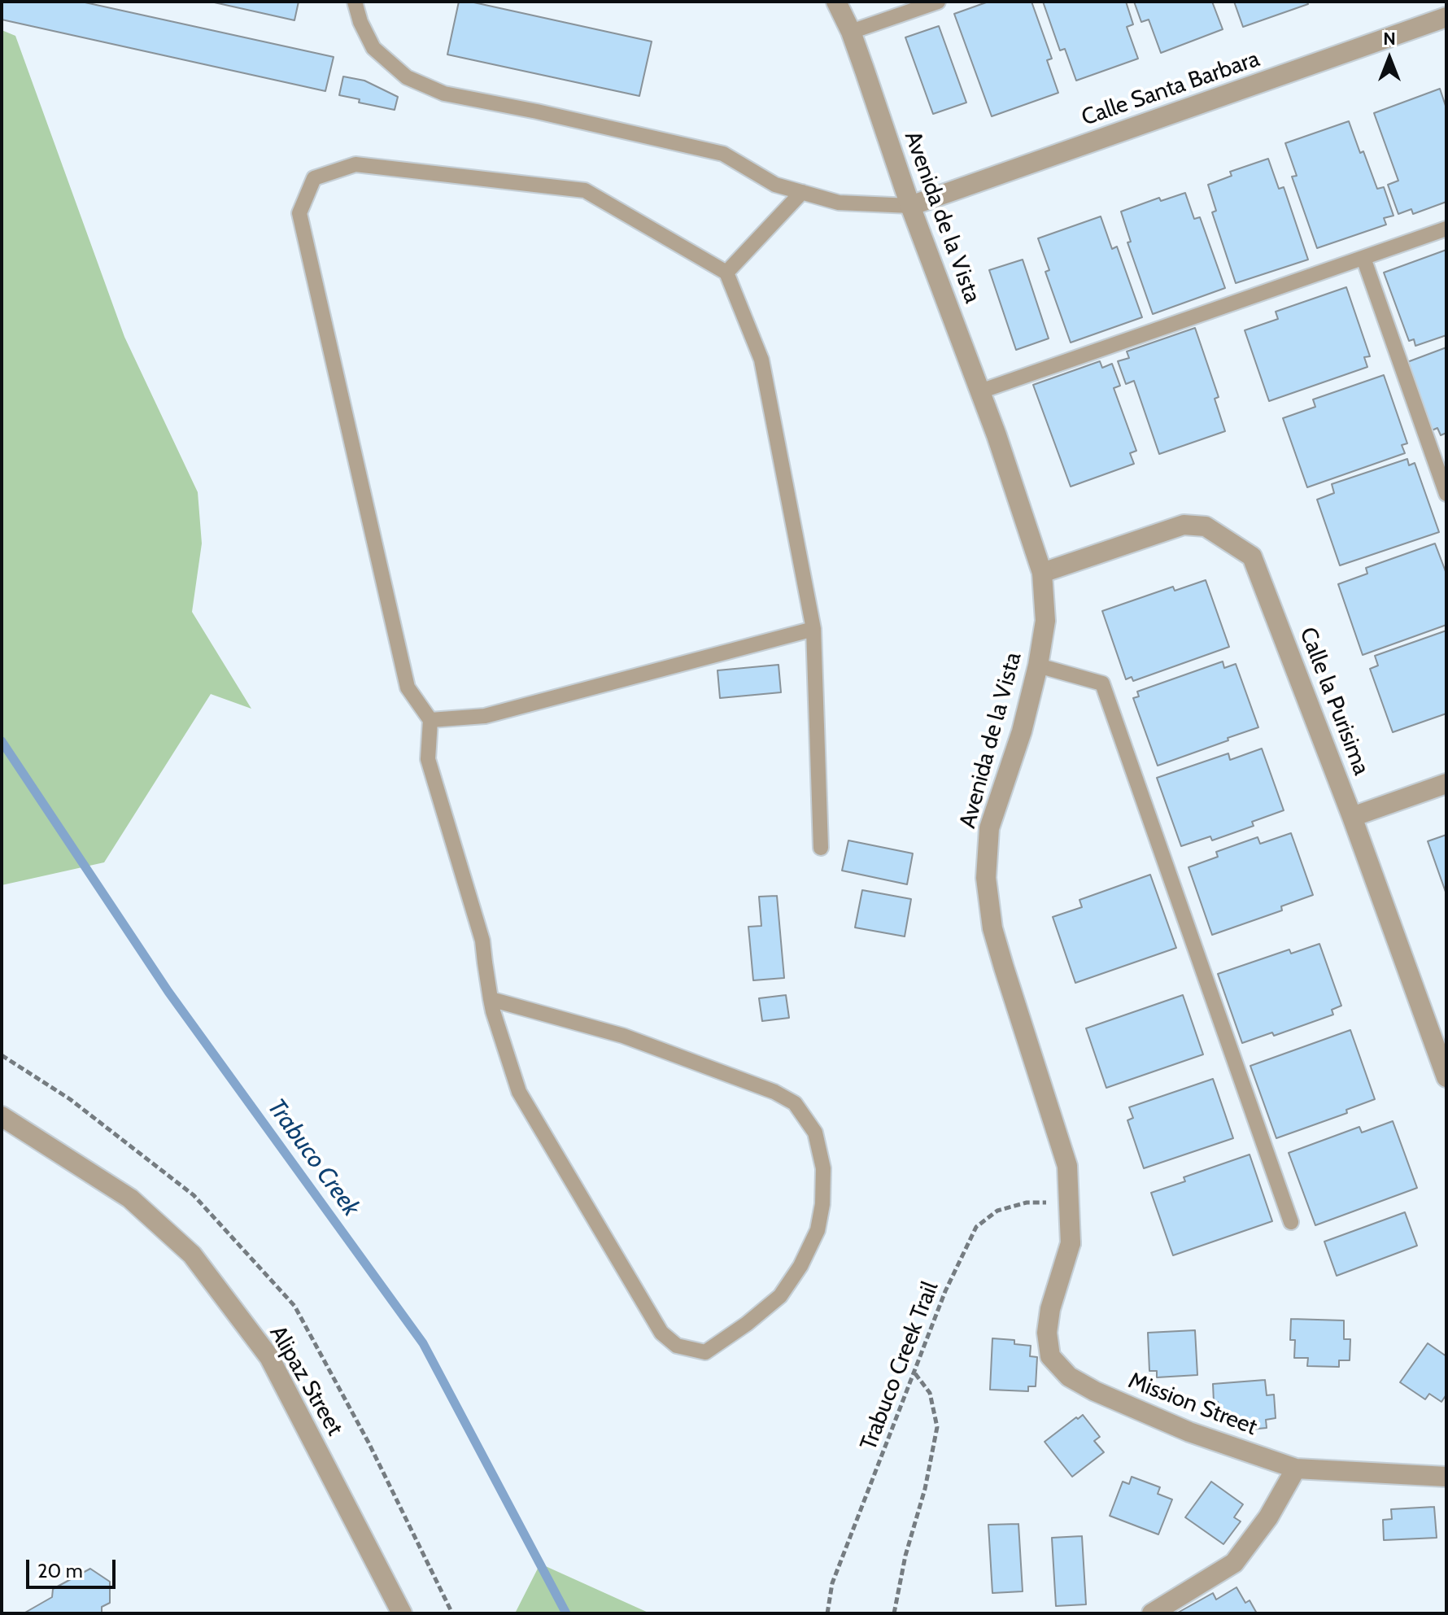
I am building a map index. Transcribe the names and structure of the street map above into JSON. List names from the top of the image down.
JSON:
{
  "streets": {
    "street": [
      "Calle Santa Barbara",
      "Avenida de la Vista",
      "Calle la Purisima",
      "Alipaz Street",
      "Mission Street"
    ],
    "path": ["Trabuco Creek Trail"]
  },
  "crossings": [
    ["Calle Santa Barbara", "Avenida de la Vista"],
    ["Avenida de la Vista", "Calle la Purisima"],
    ["Avenida de la Vista", "Trabuco Creek Trail"],
    ["Avenida de la Vista", "Mission Street"]
  ],
  "water": ["Trabuco Creek"],
  "scale_bar": "20 m",
  "north": "top"
}
